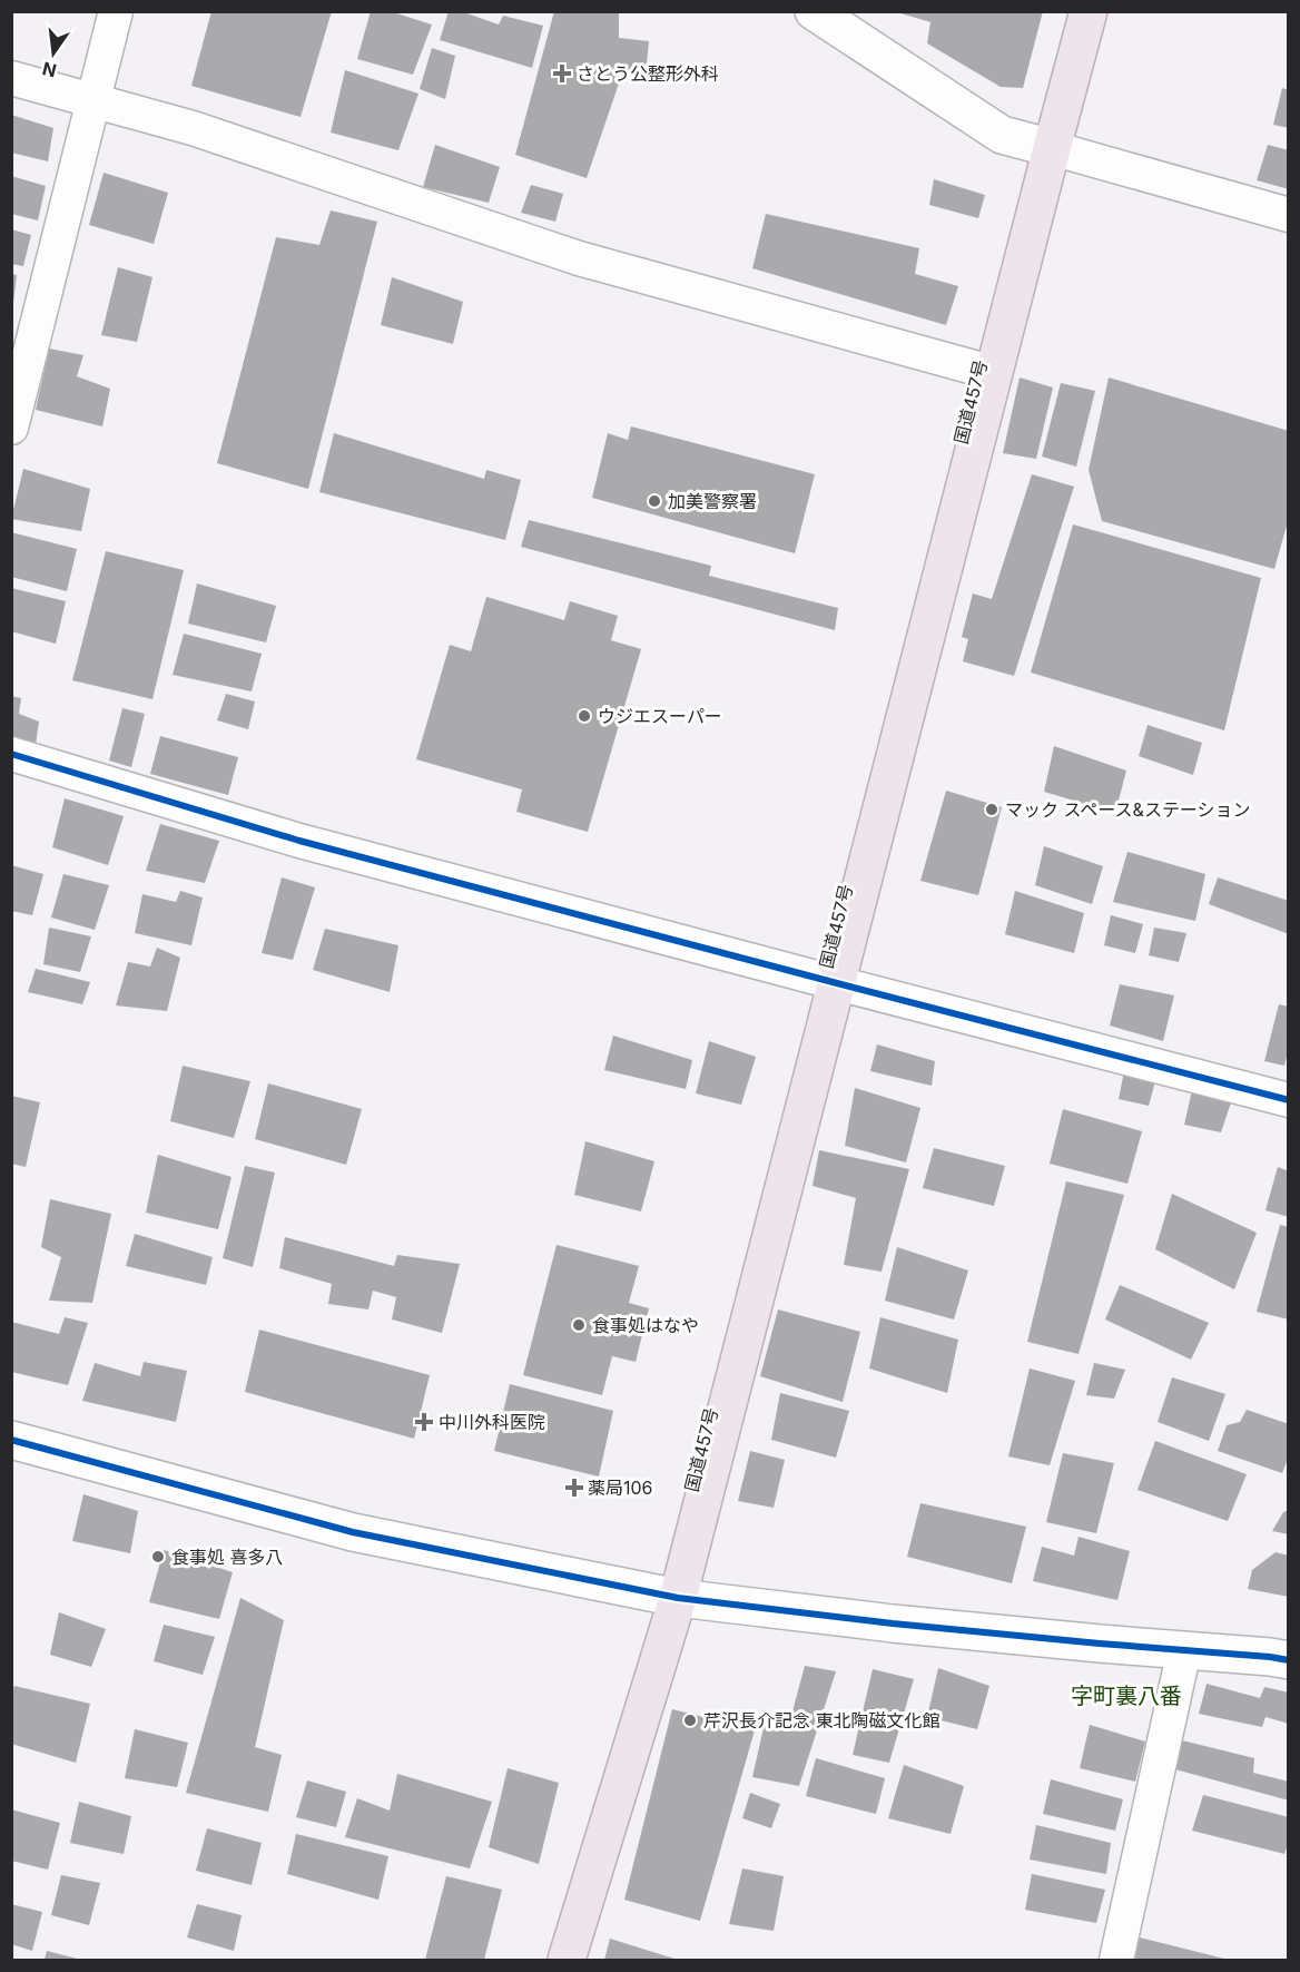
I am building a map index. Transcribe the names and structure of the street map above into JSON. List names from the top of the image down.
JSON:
{
  "streets": {
    "highway": ["国道457号"]
  },
  "districts": ["字町裏八番"],
  "places": {
    "health": ["さとう公整形外科", "中川外科医院", "薬局106"],
    "other": [
      "加美警察署",
      "ウジエスーパー",
      "マック スペース&ステーション",
      "食事処はなや",
      "食事処 喜多八",
      "芹沢長介記念 東北陶磁文化館"
    ]
  },
  "north": "bottom"
}
